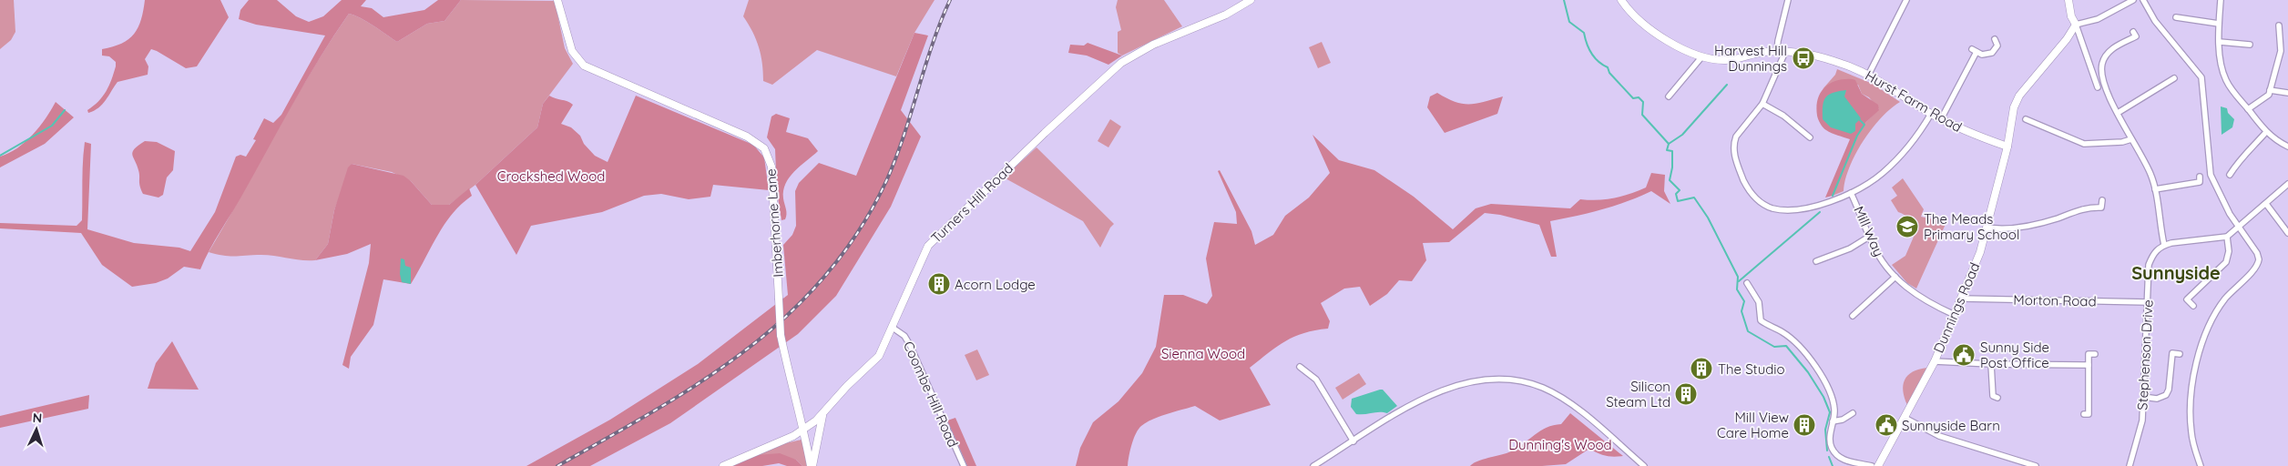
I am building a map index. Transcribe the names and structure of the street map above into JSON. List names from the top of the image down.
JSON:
{
  "streets": {
    "street": [
      "Hurst Farm Road",
      "Turners Hill Road",
      "Imberhorne Lane",
      "Mill Way",
      "Morton Road",
      "Dunnings Road",
      "Stephenson Drive",
      "Coombe Hill Road"
    ]
  },
  "crossings": [
    ["Hurst Farm Road", "Dunnings Road"],
    ["Turners Hill Road", "Imberhorne Lane"],
    ["Turners Hill Road", "Coombe Hill Road"],
    ["Mill Way", "Dunnings Road"],
    ["Morton Road", "Dunnings Road"],
    ["Morton Road", "Stephenson Drive"]
  ],
  "districts": ["Sunnyside"],
  "parks": ["Crockshed Wood", "Sienna Wood", "Dunning's Wood"],
  "places": {
    "bus stop": ["Harvest Hill Dunnings"],
    "school or university": ["The Meads Primary School"],
    "building": [
      "Acorn Lodge",
      "The Studio",
      "Silicon Steam Ltd",
      "Mill View Care Home"
    ],
    "public building": ["Sunny Side Post Office", "Sunnyside Barn"]
  },
  "north": "top"
}
